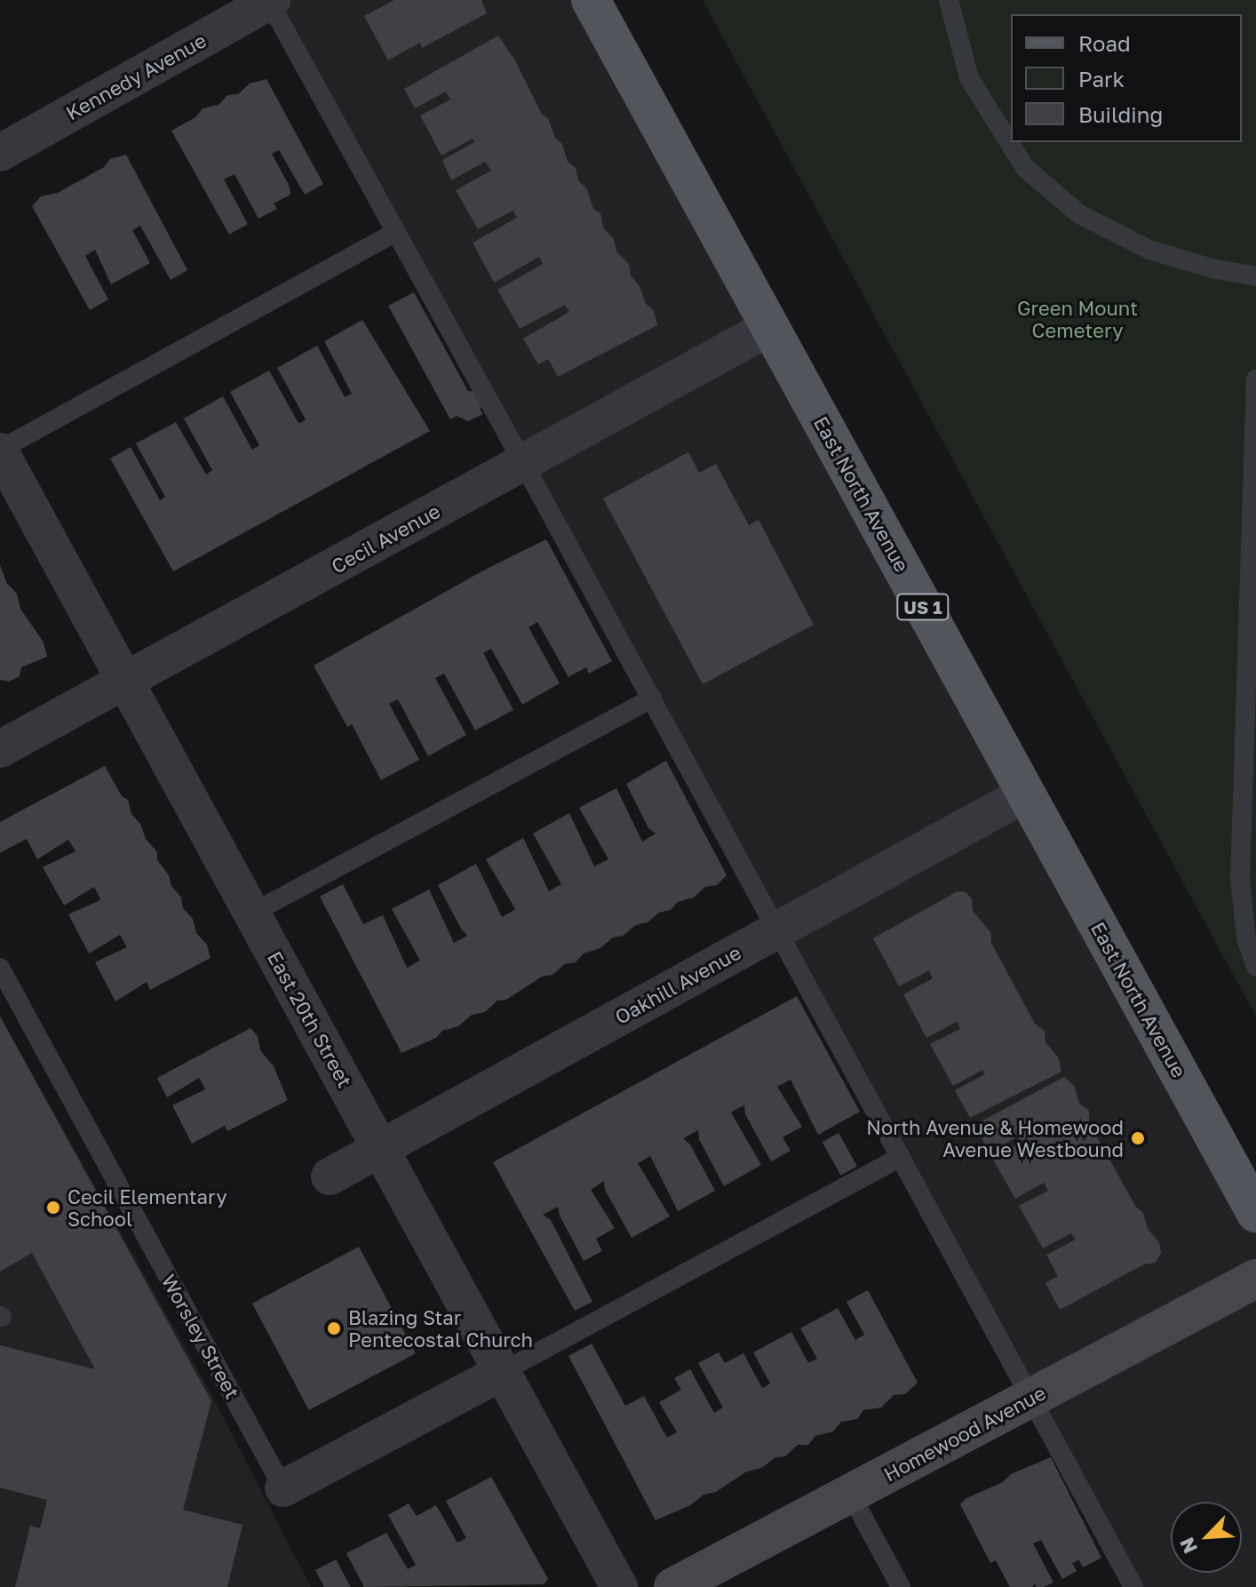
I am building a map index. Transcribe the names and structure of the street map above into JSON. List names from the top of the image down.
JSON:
{
  "streets": {
    "main road": ["East North Avenue", "US 1"],
    "street": [
      "Kennedy Avenue",
      "Cecil Avenue",
      "Oakhill Avenue",
      "East 20th Street",
      "Worsley Street",
      "Homewood Avenue"
    ]
  },
  "crossings": [
    ["East North Avenue", "Cecil Avenue"],
    ["East North Avenue", "Oakhill Avenue"],
    ["Cecil Avenue", "East 20th Street"],
    ["Oakhill Avenue", "East 20th Street"],
    ["East 20th Street", "Worsley Street"]
  ],
  "parks": ["Green Mount Cemetery"],
  "places": ["North Avenue & Homewood Avenue Westbound", "Cecil Elementary School", "Blazing Star Pentecostal Church"],
  "legend": ["Road", "Park", "Building"],
  "north": "bottom left"
}
